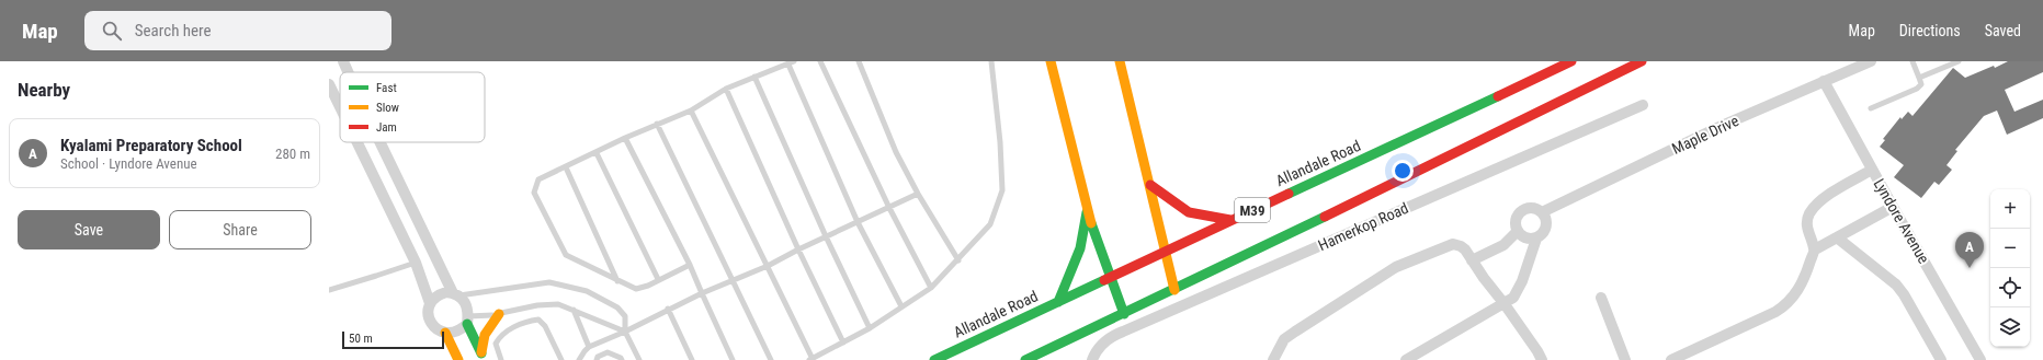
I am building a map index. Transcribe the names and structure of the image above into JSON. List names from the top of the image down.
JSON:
{
  "streets": {
    "main road": ["Allandale Road", "M39"],
    "street": ["Maple Drive", "Lyndore Avenue", "Hamerkop Road"]
  },
  "crossings": [
    ["Maple Drive", "Lyndore Avenue"]
  ],
  "legend": ["Fast", "Slow", "Jam"],
  "scale_bar": "50 m",
  "page": {
    "header": "Map",
    "search": "Search here",
    "nav": ["Map", "Directions", "Saved"],
    "heading": "Nearby",
    "list": [
      {
        "mark": "A",
        "name": "Kyalami Preparatory School",
        "note": "School · Lyndore Avenue",
        "value": "280 m"
      }
    ],
    "map_buttons": ["+", "−"],
    "buttons": ["Save", "Share"],
    "pins": "A",
    "scale": "50 m"
  }
}
